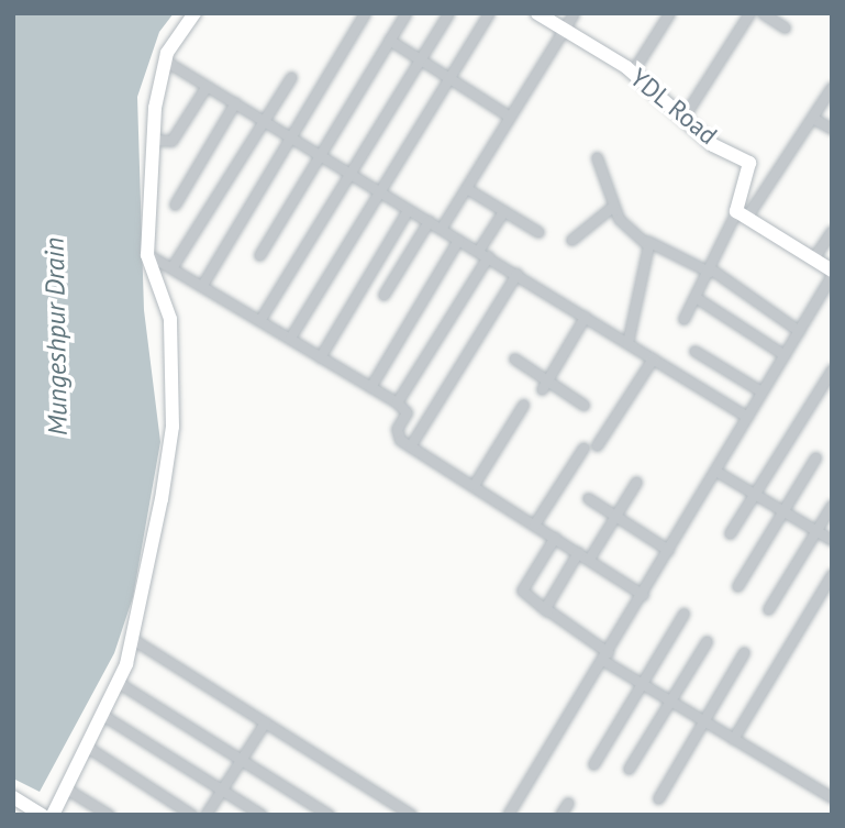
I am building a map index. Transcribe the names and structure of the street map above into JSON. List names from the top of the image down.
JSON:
{
  "streets": {
    "street": ["YDL Road"]
  },
  "water": ["Mungeshpur Drain"]
}
